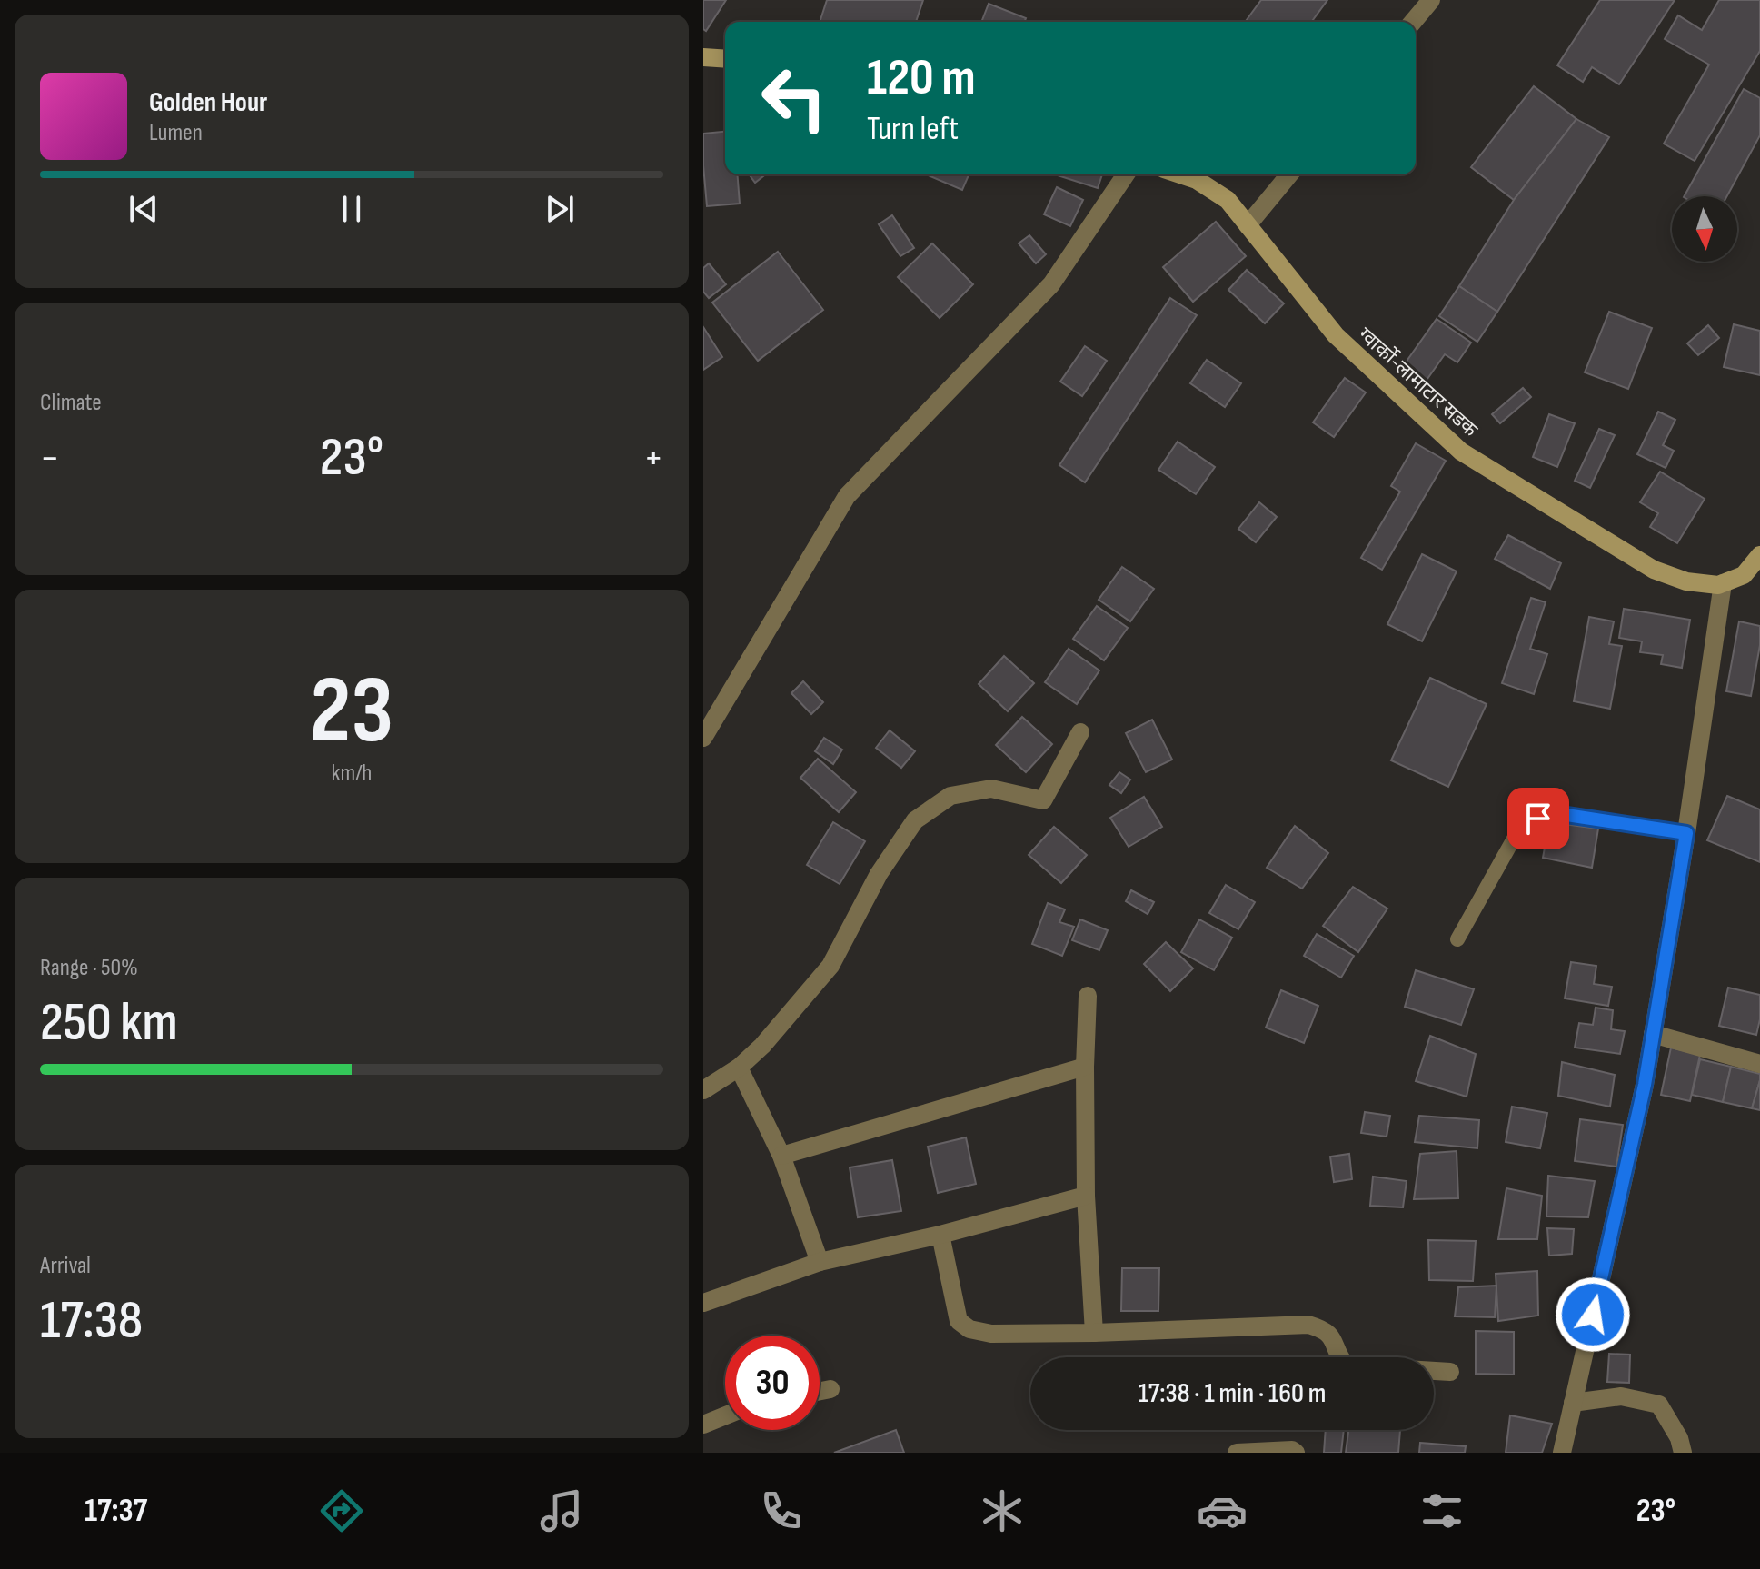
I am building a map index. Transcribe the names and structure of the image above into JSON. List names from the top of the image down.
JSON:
{
  "streets": {
    "main road": ["ग्वार्को-लामाटार सडक"]
  },
  "north": "bottom",
  "page": {
    "turn": ["120 m", "Turn left"],
    "song": ["Golden Hour", "Lumen"],
    "tile": [
      "Climate",
      ["23", "km/h"],
      ["Range · 50%", "250 km"],
      ["Arrival", "17:38"]
    ],
    "heat": ["−", "23°", "+"],
    "limit": "30",
    "trip": "17:38 · 1 min · 160 m",
    "tabs": ["17:37", "23°"]
  }
}
